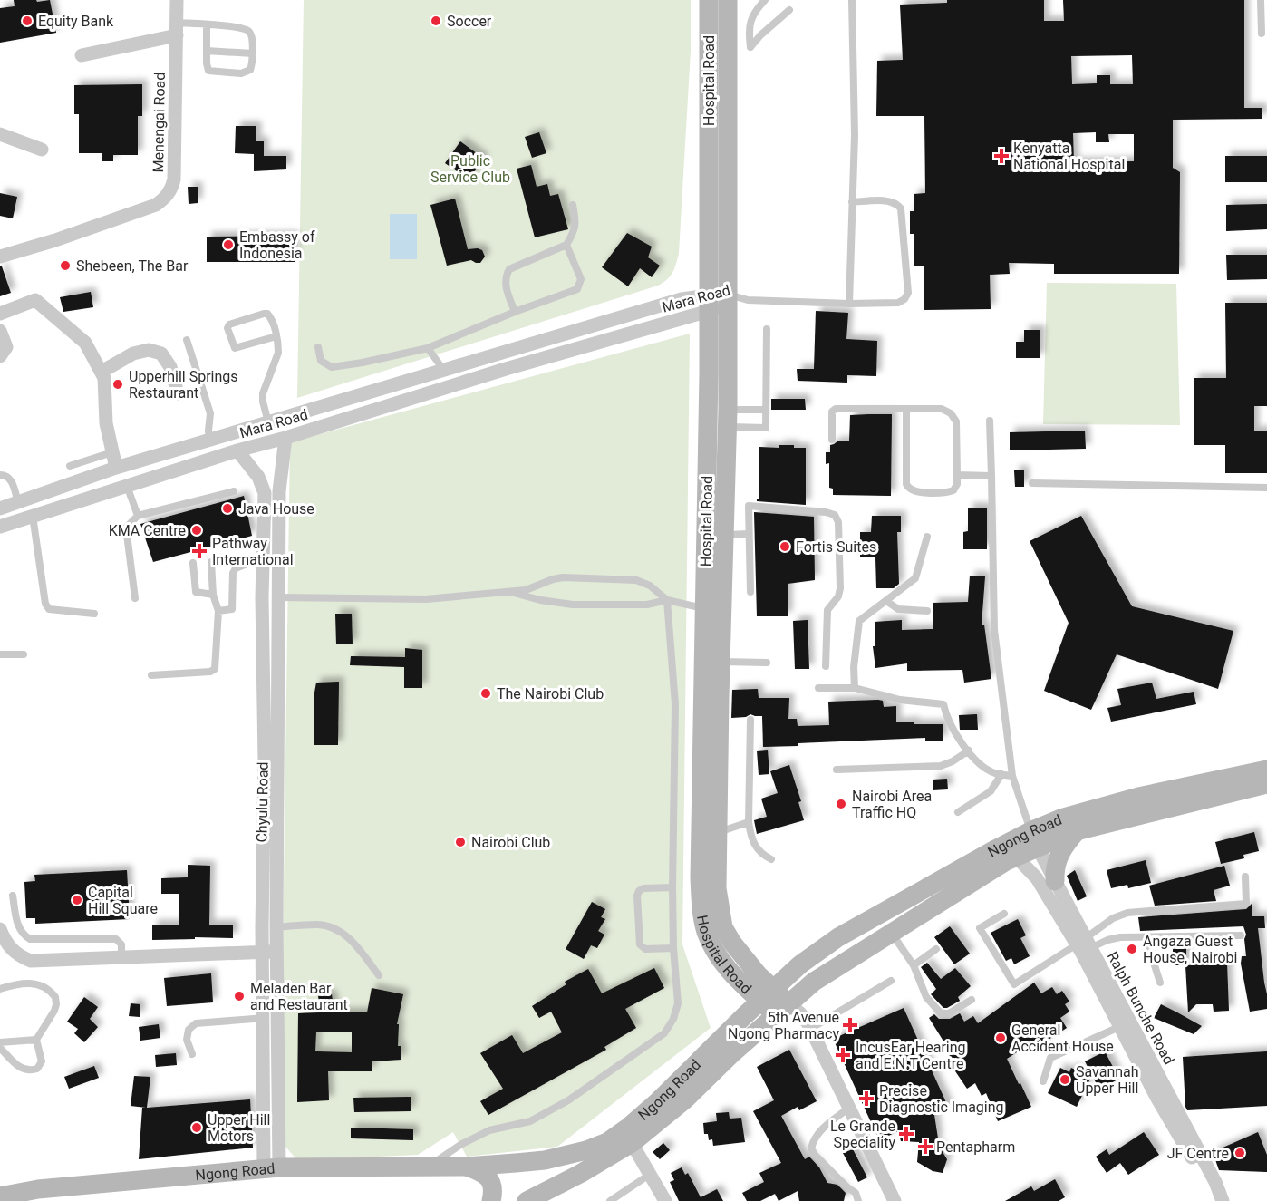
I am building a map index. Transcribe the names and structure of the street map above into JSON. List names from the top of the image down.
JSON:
{
  "streets": {
    "main road": ["Hospital Road", "Ngong Road"],
    "street": [
      "Menengai Road",
      "Mara Road",
      "Chyulu Road",
      "Ralph Bunche Road"
    ]
  },
  "crossings": [
    ["Hospital Road", "Mara Road"],
    ["Hospital Road", "Ngong Road"],
    ["Mara Road", "Chyulu Road"],
    ["Chyulu Road", "Ngong Road"],
    ["Ngong Road", "Ralph Bunche Road"]
  ],
  "parks": ["Public Service Club"],
  "places": {
    "other": [
      "Equity Bank",
      "Soccer",
      "Embassy of Indonesia",
      "Shebeen, The Bar",
      "Upperhill Springs Restaurant",
      "Java House",
      "KMA Centre",
      "Fortis Suites",
      "The Nairobi Club",
      "Nairobi Area Traffic HQ",
      "Nairobi Club",
      "Capital Hill Square",
      "Angaza Guest House, Nairobi",
      "Meladen Bar and Restaurant",
      "General Accident House",
      "Savannah Upper Hill",
      "Upper Hill Motors",
      "JF Centre"
    ],
    "health": [
      "Kenyatta National Hospital",
      "Pathway International",
      "5th Avenue Ngong Pharmacy",
      "IncusEar Hearing and E.N.T Centre",
      "Precise Diagnostic Imaging",
      "Le Grande Speciality",
      "Pentapharm"
    ]
  }
}
